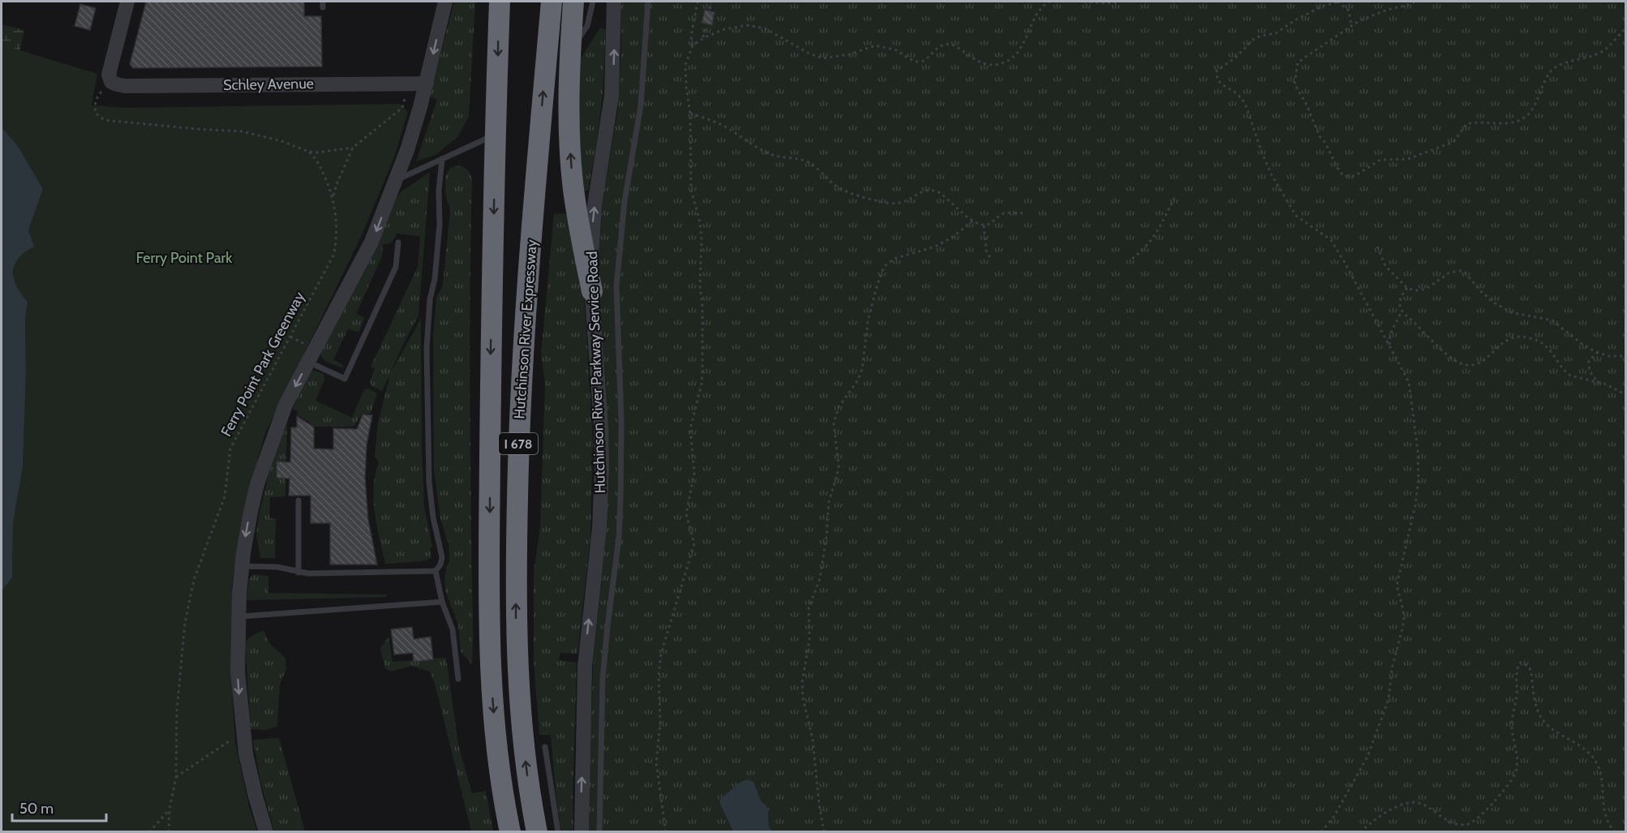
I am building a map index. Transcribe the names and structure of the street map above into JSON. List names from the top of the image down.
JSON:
{
  "streets": {
    "highway": ["Hutchinson River Expressway", "I 678"],
    "street": ["Schley Avenue", "Hutchinson River Parkway Service Road"],
    "path": ["Ferry Point Park Greenway"]
  },
  "crossings": [
    ["Schley Avenue", "Ferry Point Park Greenway"]
  ],
  "one_way": ["Hutchinson River Parkway Service Road"],
  "parks": ["Ferry Point Park"],
  "scale_bar": "50 m"
}
